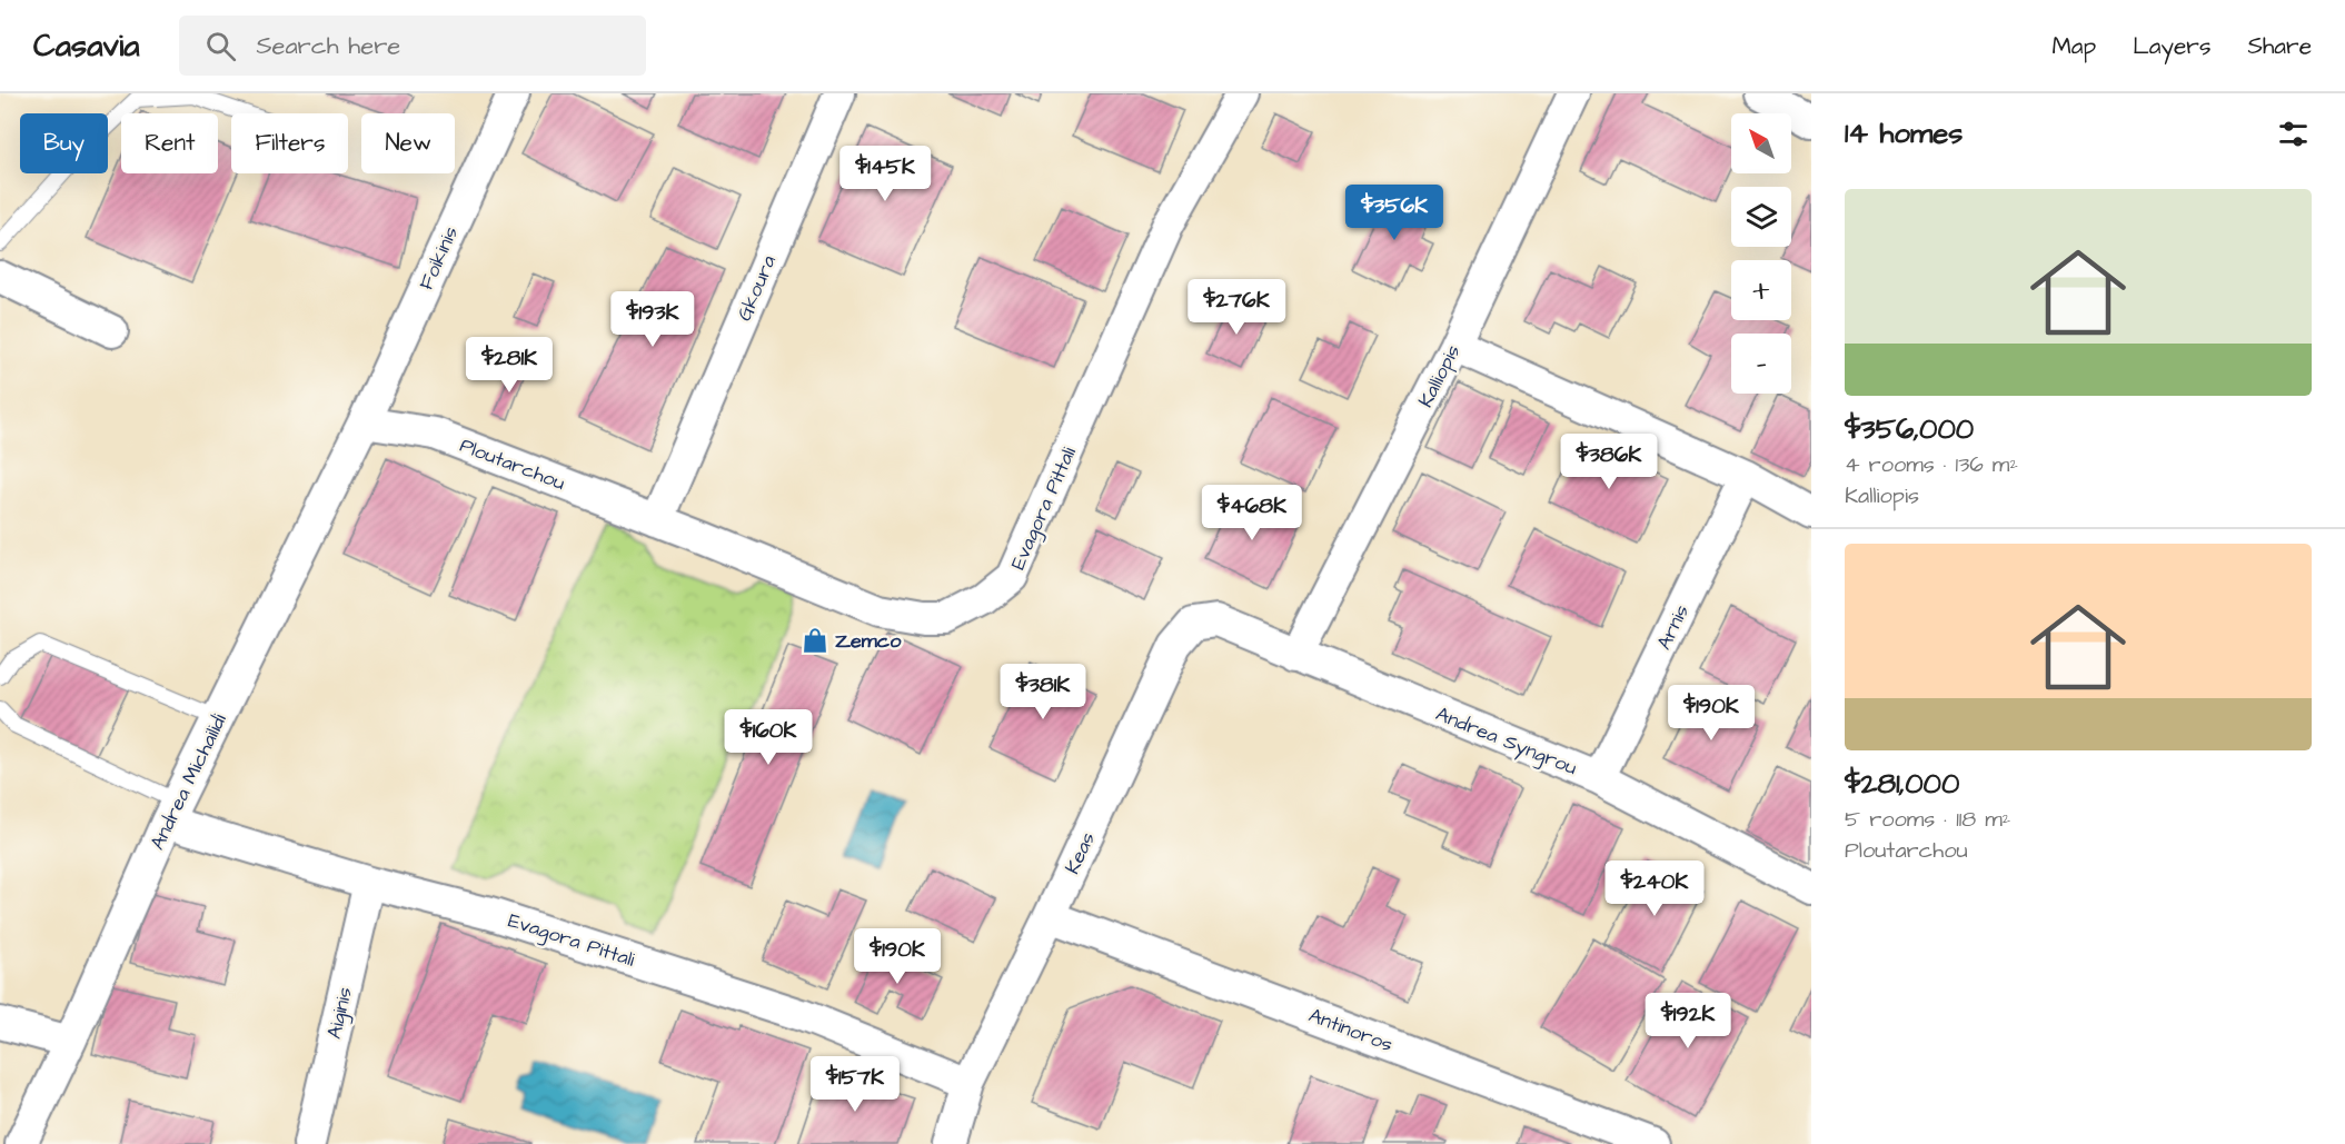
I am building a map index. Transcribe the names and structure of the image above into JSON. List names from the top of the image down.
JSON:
{
  "streets": {
    "street": [
      "Foikinis",
      "Gkoura",
      "Kalliopis",
      "Ploutarchou",
      "Evagora Pittali",
      "Arnis",
      "Andrea Syngrou",
      "Andrea Michailidi",
      "Keas",
      "Aiginis",
      "Antinoros"
    ]
  },
  "crossings": [
    ["Foikinis", "Ploutarchou"],
    ["Foikinis", "Andrea Michailidi"],
    ["Gkoura", "Ploutarchou"],
    ["Gkoura", "Evagora Pittali"],
    ["Kalliopis", "Andrea Syngrou"],
    ["Ploutarchou", "Evagora Pittali"],
    ["Ploutarchou", "Andrea Michailidi"],
    ["Evagora Pittali", "Andrea Michailidi"],
    ["Evagora Pittali", "Keas"],
    ["Evagora Pittali", "Aiginis"],
    ["Arnis", "Andrea Syngrou"],
    ["Andrea Syngrou", "Keas"],
    ["Keas", "Antinoros"]
  ],
  "places": {
    "shop": ["Zemco"]
  },
  "north": "top left",
  "page": {
    "header": "Casavia",
    "search": "Search here",
    "nav": ["Map", "Layers", "Share"],
    "heading": "14 homes",
    "map_buttons": ["+", "−"],
    "chip": [
      "Buy",
      "Rent",
      "Filters",
      "New"
    ],
    "price": [
      "$145K",
      "$356K",
      "$276K",
      "$193K",
      "$281K",
      "$386K",
      "$468K",
      "$381K",
      "$190K",
      "$160K",
      "$240K",
      "$190K",
      "$192K",
      "$157K"
    ],
    "list": [
      {
        "name": "$356,000",
        "note": "4 rooms · 136 m² · Kalliopis"
      },
      {
        "name": "$281,000",
        "note": "5 rooms · 118 m² · Ploutarchou"
      }
    ]
  }
}
